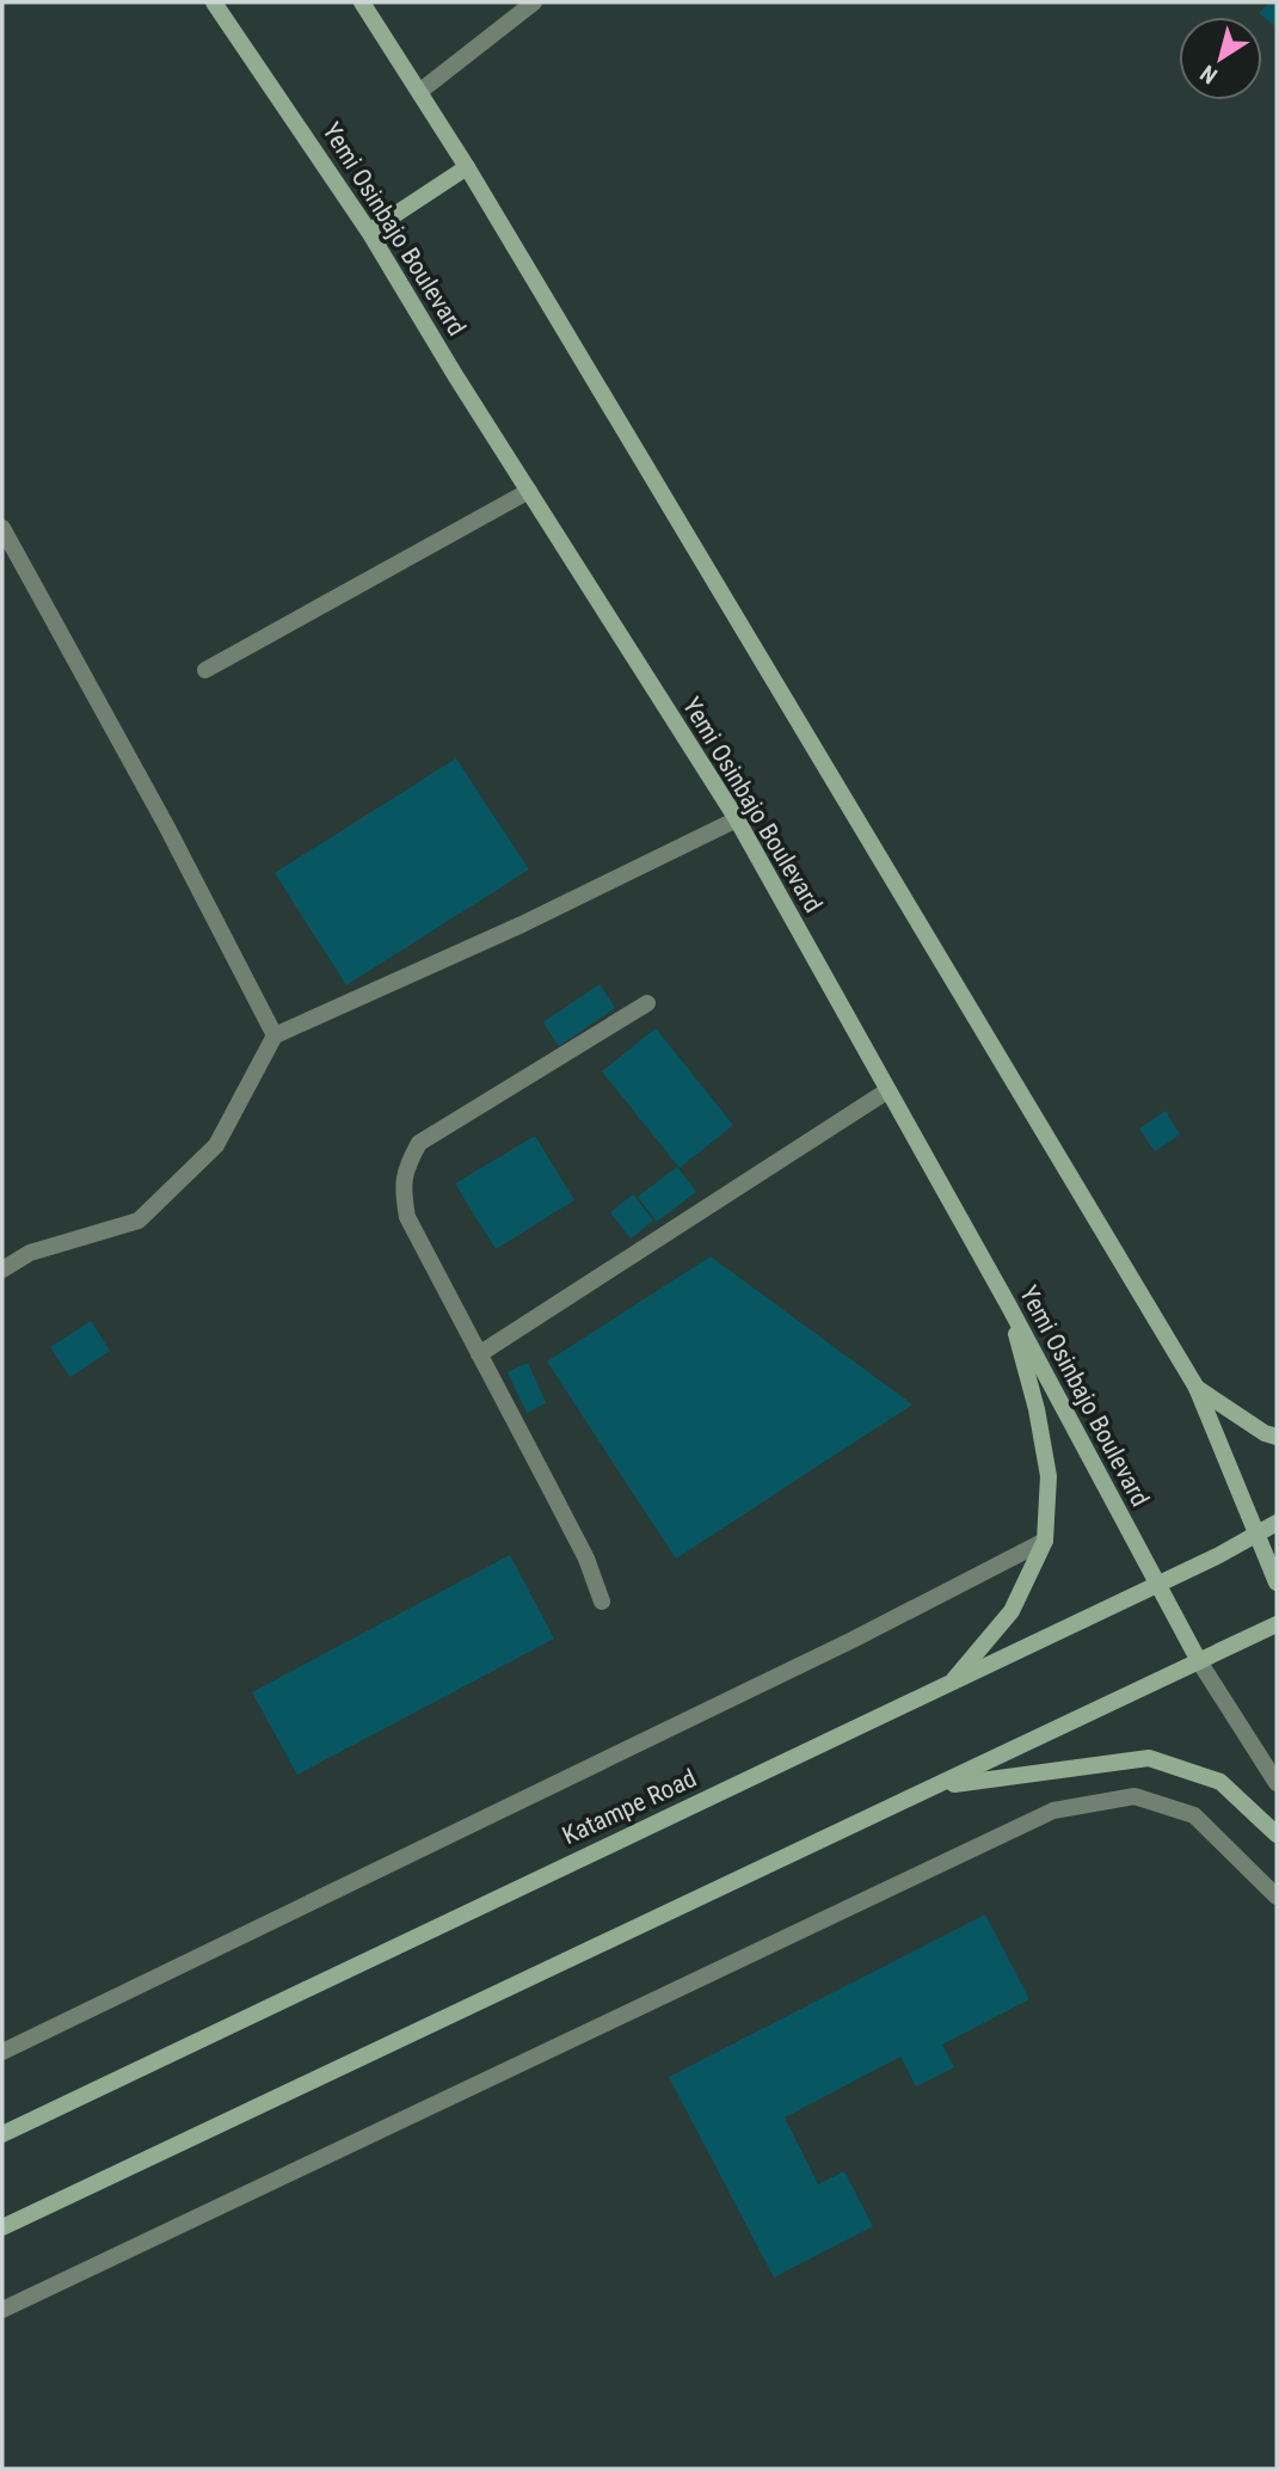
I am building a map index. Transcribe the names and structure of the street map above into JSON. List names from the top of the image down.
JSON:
{
  "streets": {
    "main road": ["Yemi Osinbajo Boulevard", "Katampe Road"]
  },
  "crossings": [
    ["Yemi Osinbajo Boulevard", "Katampe Road"]
  ],
  "north": "bottom left"
}
